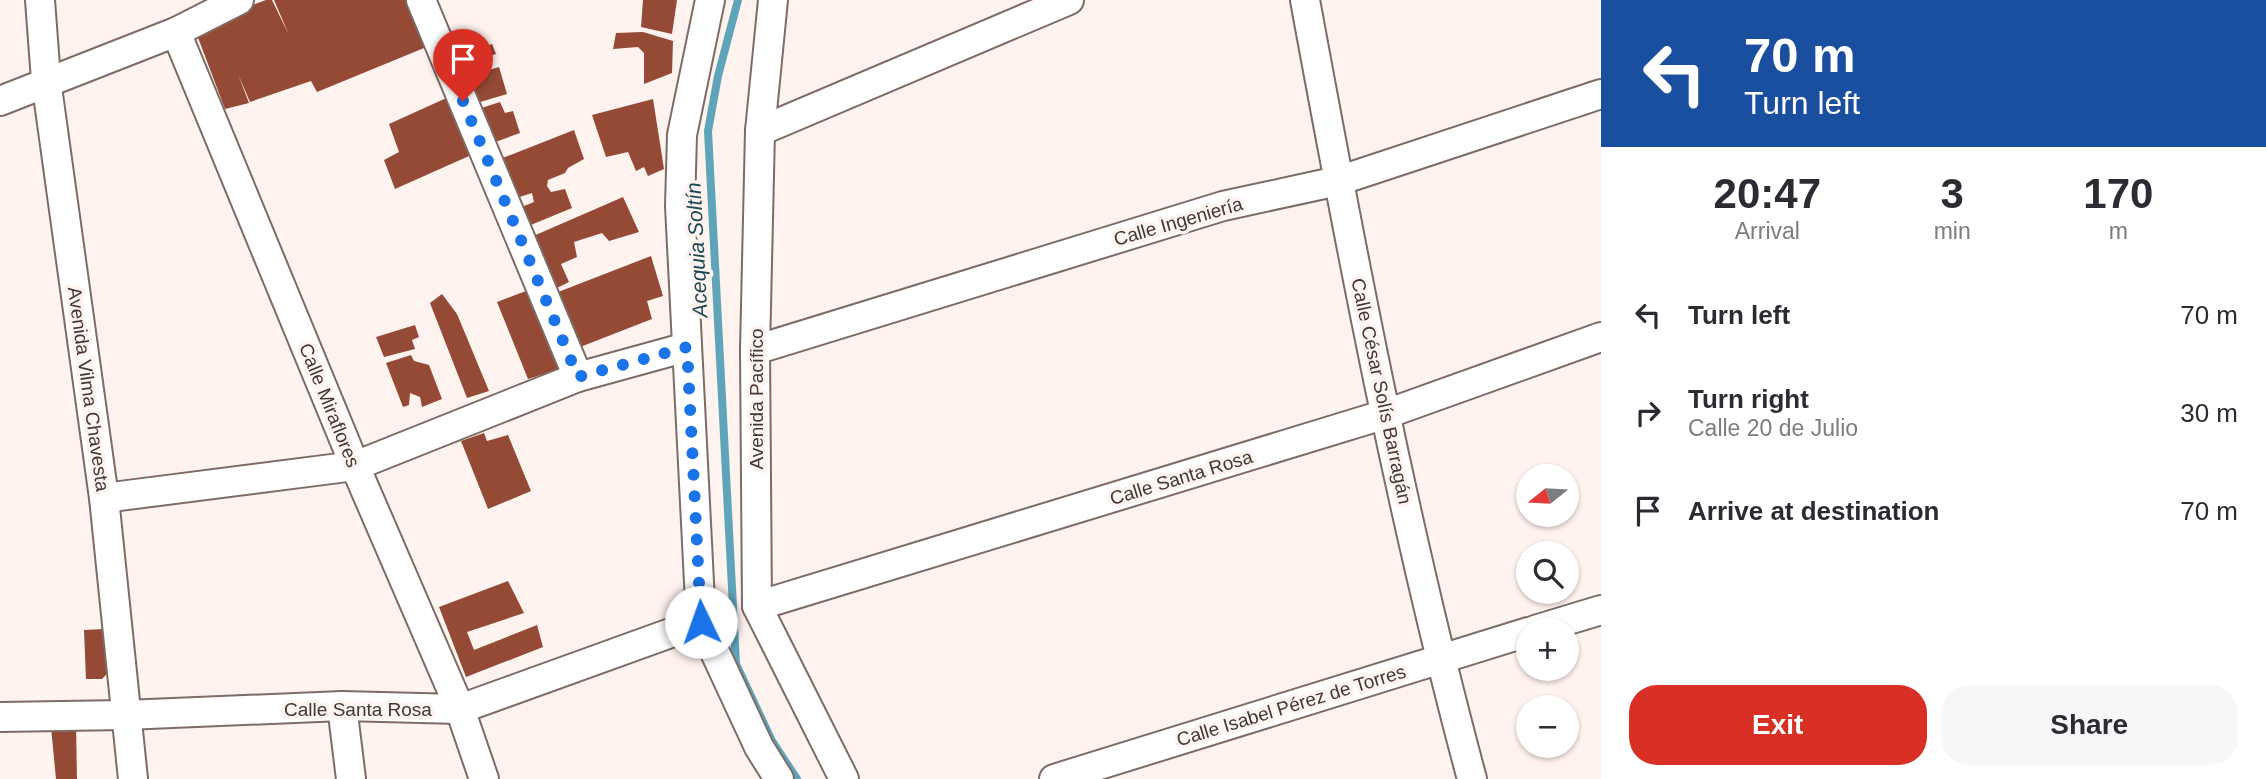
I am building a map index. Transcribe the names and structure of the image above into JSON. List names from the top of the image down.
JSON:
{
  "streets": {
    "street": [
      "Calle Ingeniería",
      "Avenida Vilma Chavesta",
      "Calle César Solís Barragán",
      "Avenida Pacífico",
      "Calle Miraflores",
      "Calle Santa Rosa",
      "Calle Isabel Pérez de Torres"
    ]
  },
  "crossings": [
    ["Calle Ingeniería", "Calle César Solís Barragán"],
    ["Calle Ingeniería", "Avenida Pacífico"],
    ["Avenida Vilma Chavesta", "Calle Santa Rosa"],
    ["Calle César Solís Barragán", "Calle Santa Rosa"],
    ["Calle César Solís Barragán", "Calle Isabel Pérez de Torres"],
    ["Avenida Pacífico", "Calle Santa Rosa"],
    ["Calle Miraflores", "Calle Santa Rosa"]
  ],
  "water": ["Acequia Soltín"],
  "north": "left",
  "page": {
    "turn": ["70 m", "Turn left"],
    "eta": [
      "20:47",
      "Arrival",
      "3",
      "min",
      "170",
      "m"
    ],
    "list": [
      {
        "name": "Turn left",
        "value": "70 m"
      },
      {
        "name": "Turn right",
        "note": "Calle 20 de Julio",
        "value": "30 m"
      },
      {
        "name": "Arrive at destination",
        "value": "70 m"
      }
    ],
    "map_buttons": ["+", "−"],
    "buttons": ["Exit", "Share"]
  }
}
